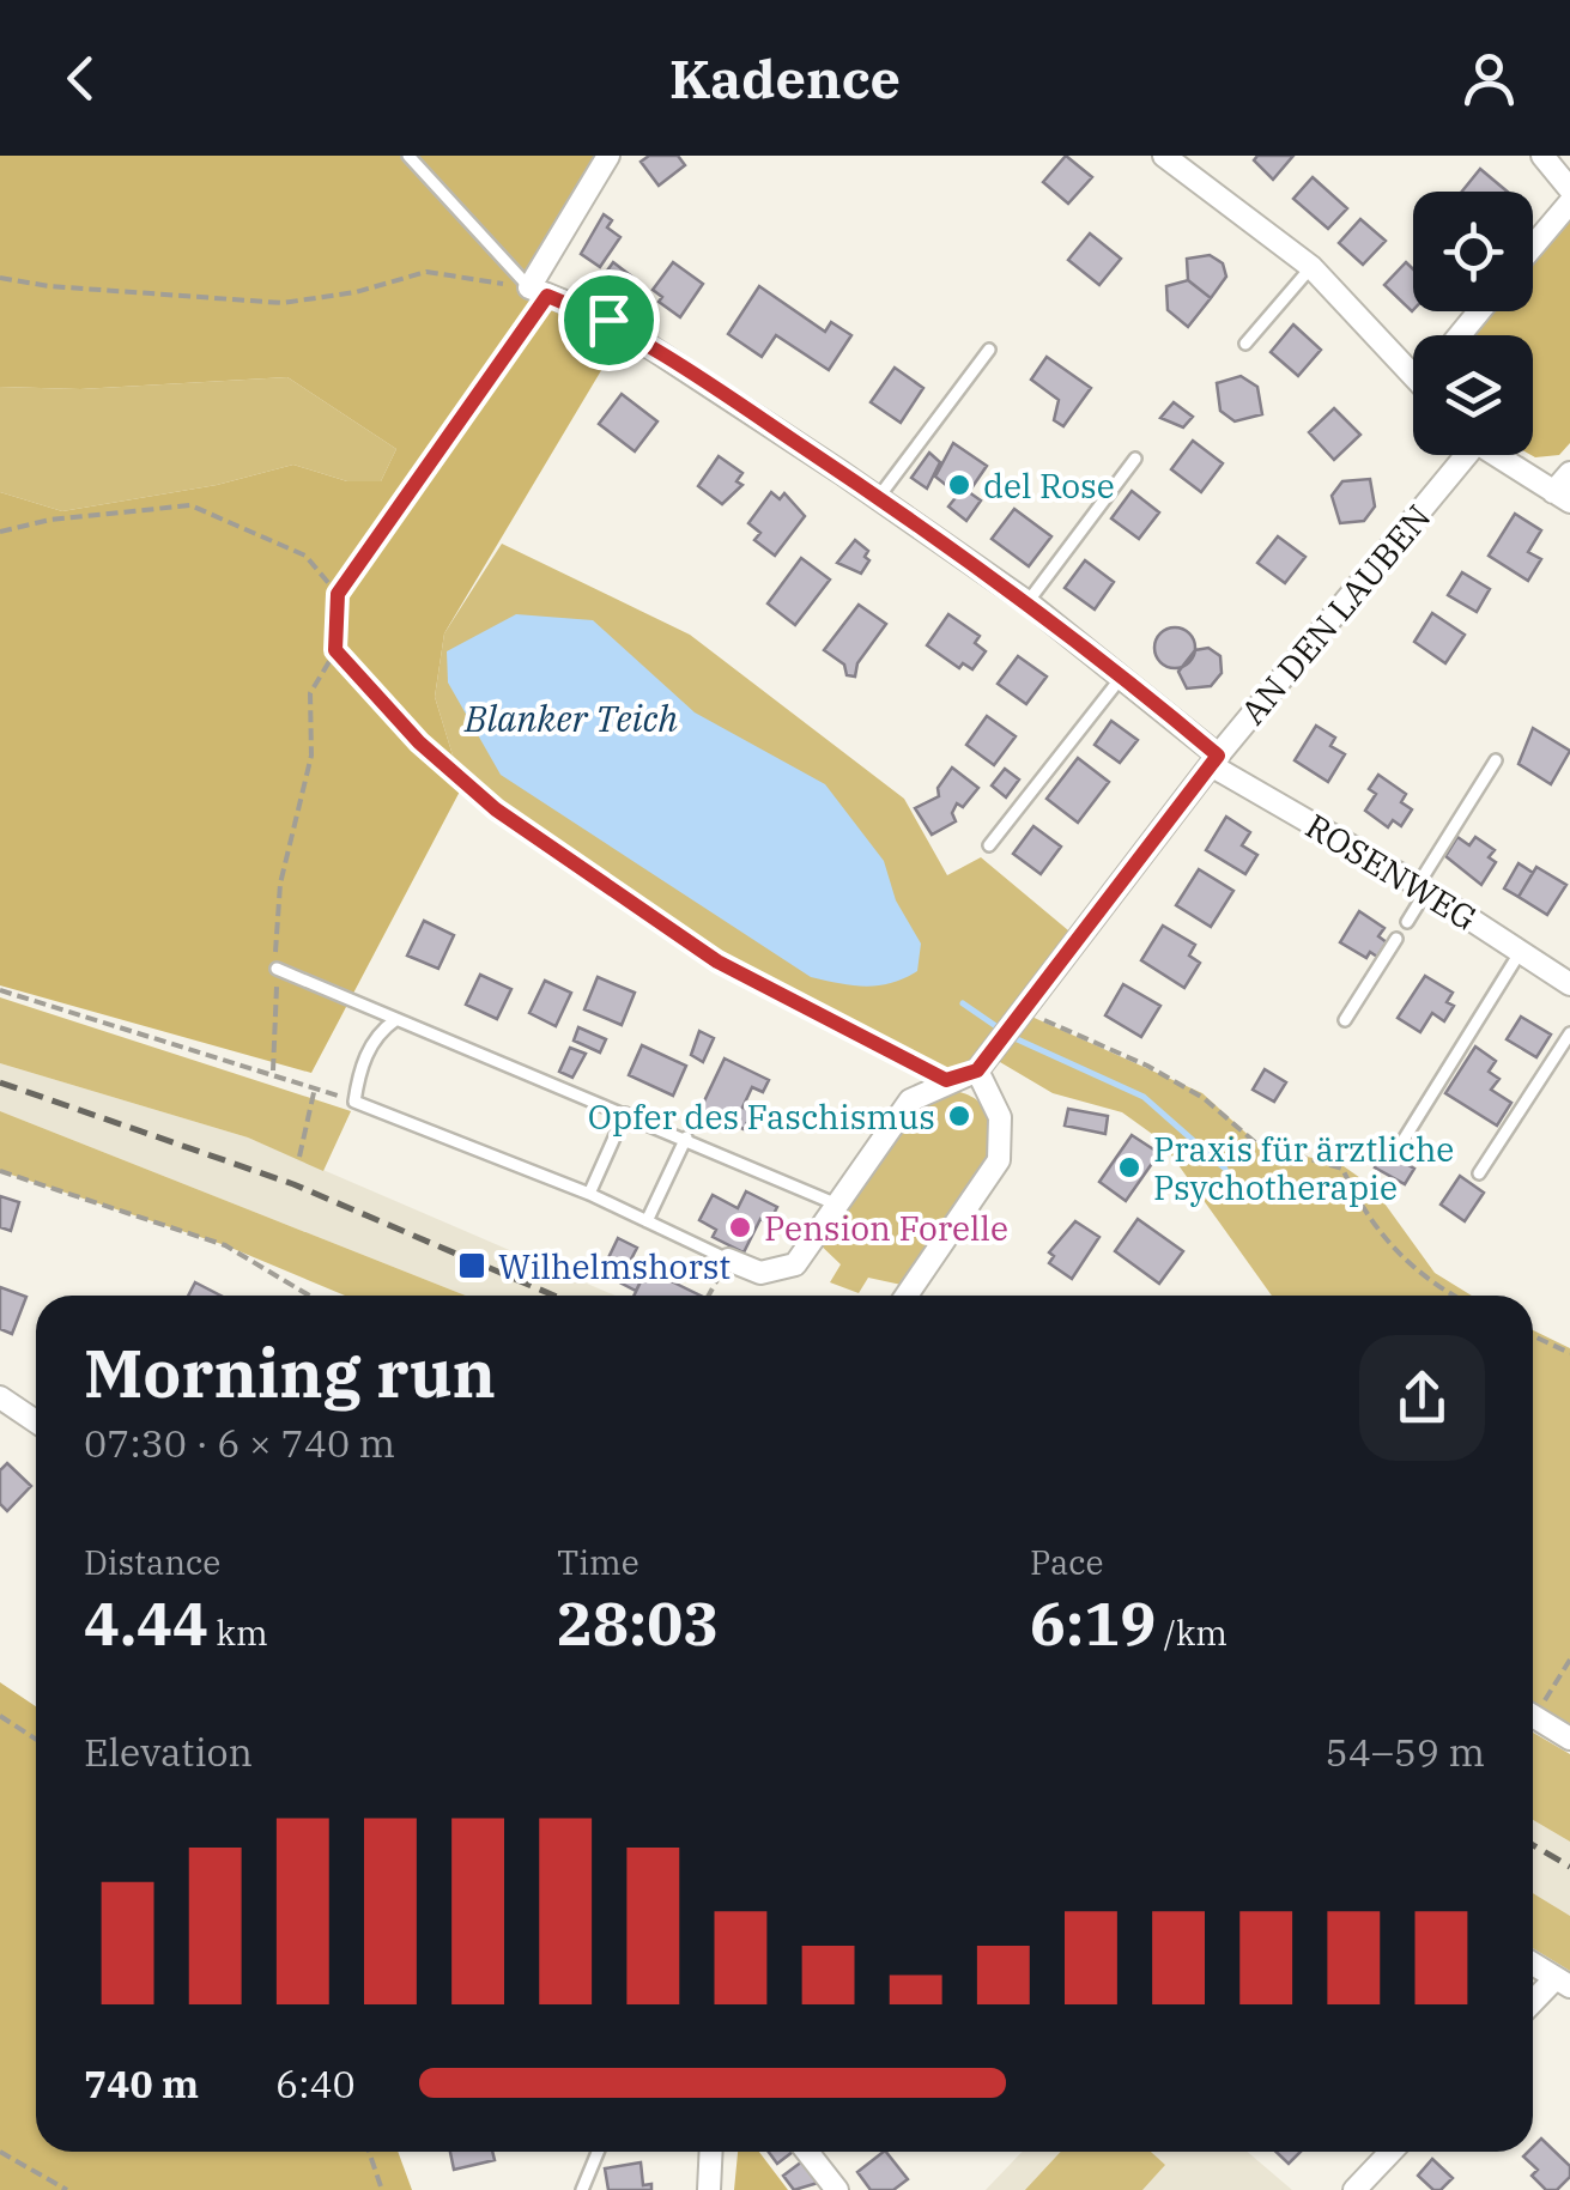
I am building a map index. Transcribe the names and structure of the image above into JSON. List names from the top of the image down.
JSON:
{
  "streets": {
    "street": ["AN DEN LAUBEN", "ROSENWEG"]
  },
  "crossings": [
    ["AN DEN LAUBEN", "ROSENWEG"]
  ],
  "water": ["Blanker Teich"],
  "places": {
    "other": [
      "del Rose",
      "Opfer des Faschismus",
      "Praxis für ärztliche Psychotherapie",
      "Pension Forelle"
    ],
    "transit": ["Wilhelmshorst"]
  },
  "page": {
    "header": "Kadence",
    "heading": ["Morning run", "07:30 · 6 × 740 m"],
    "stats": [
      ["Distance", "4.44 km"],
      ["Time", "28:03"],
      ["Pace", "6:19 /km"]
    ],
    "chart": ["Elevation", "54–59 m"],
    "list": [
      {
        "name": "740 m",
        "note": "6:40"
      }
    ]
  }
}
